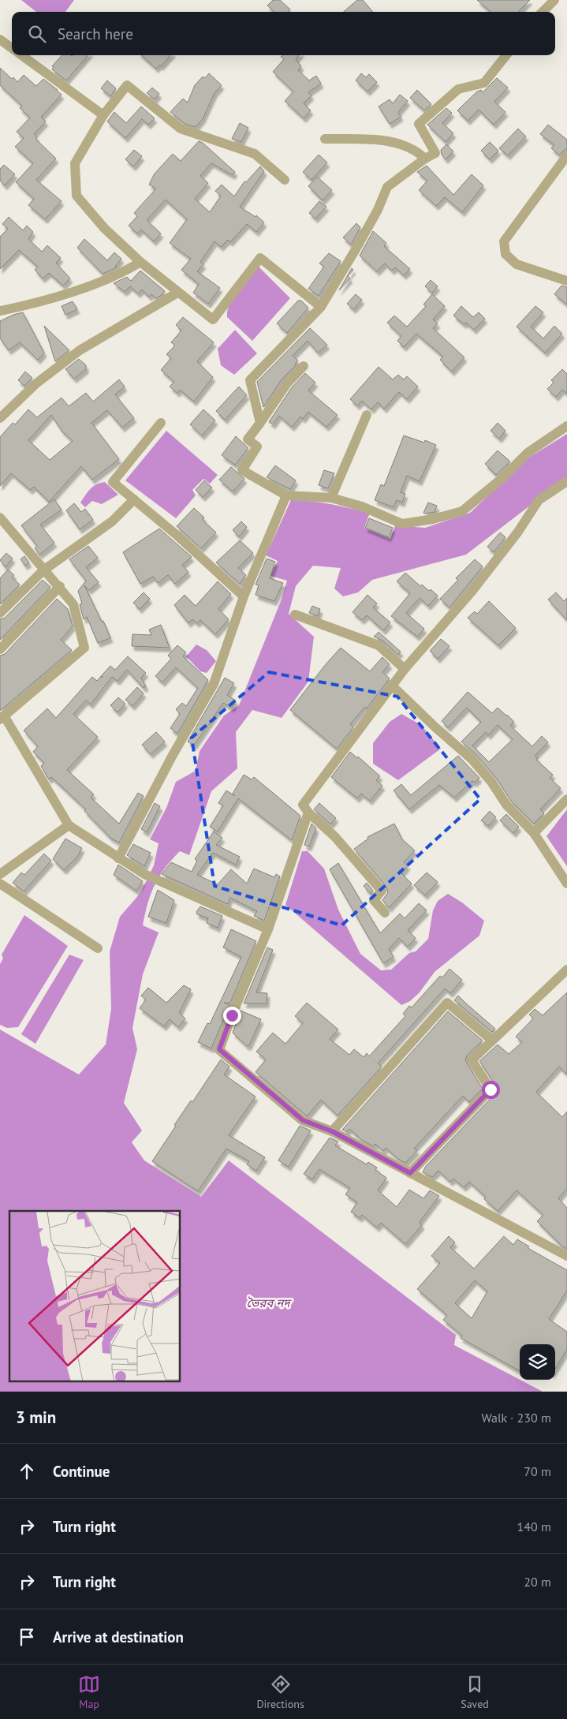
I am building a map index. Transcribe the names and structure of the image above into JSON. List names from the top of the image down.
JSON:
{
  "water": ["ভৈরব নদ"],
  "page": {
    "search": "Search here",
    "heading": ["3 min", "Walk · 230 m"],
    "list": [
      ["Continue", "70 m"],
      ["Turn right", "140 m"],
      ["Turn right", "20 m"],
      "Arrive at destination"
    ],
    "nav": ["Map", "Directions", "Saved"]
  }
}
